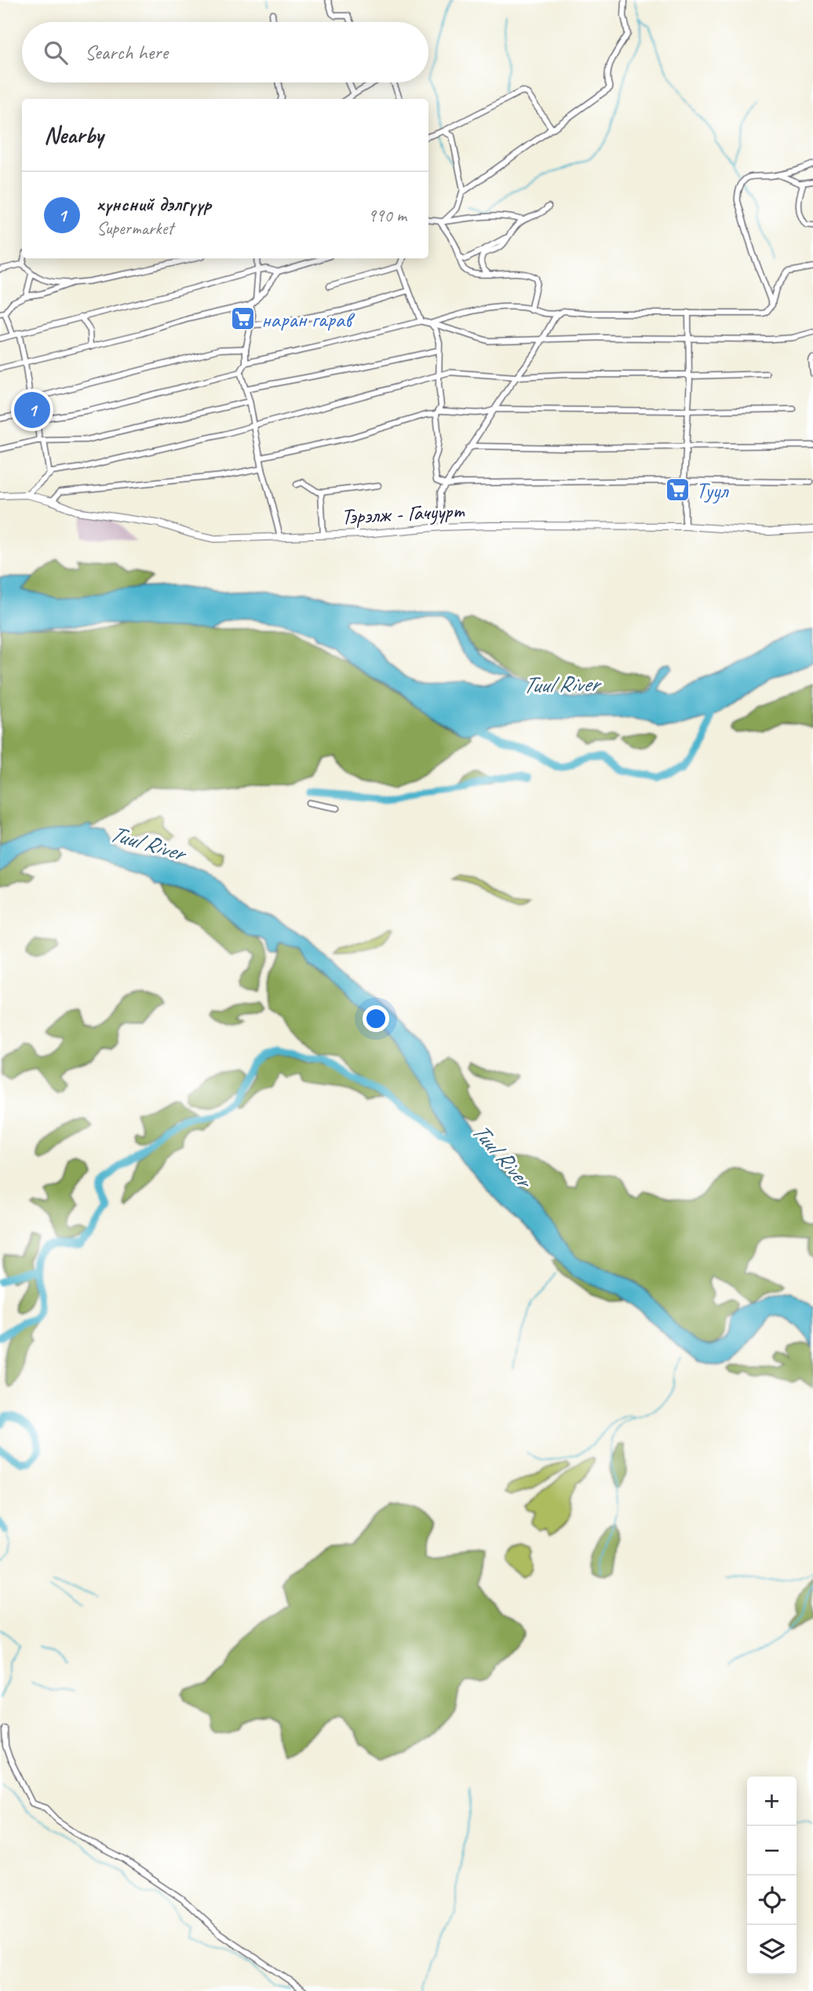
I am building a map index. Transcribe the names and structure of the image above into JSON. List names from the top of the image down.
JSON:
{
  "streets": {
    "main road": ["Тэрэлж - Гачуурт"]
  },
  "water": ["Tuul River"],
  "places": {
    "supermarket": ["наран гарав", "Туул"]
  },
  "page": {
    "search": "Search here",
    "heading": "Nearby",
    "list": [
      {
        "mark": "1",
        "name": "хүнсний дэлгүүр",
        "note": "Supermarket",
        "value": "990 m"
      }
    ],
    "pins": "1",
    "map_buttons": ["+", "−"]
  }
}
